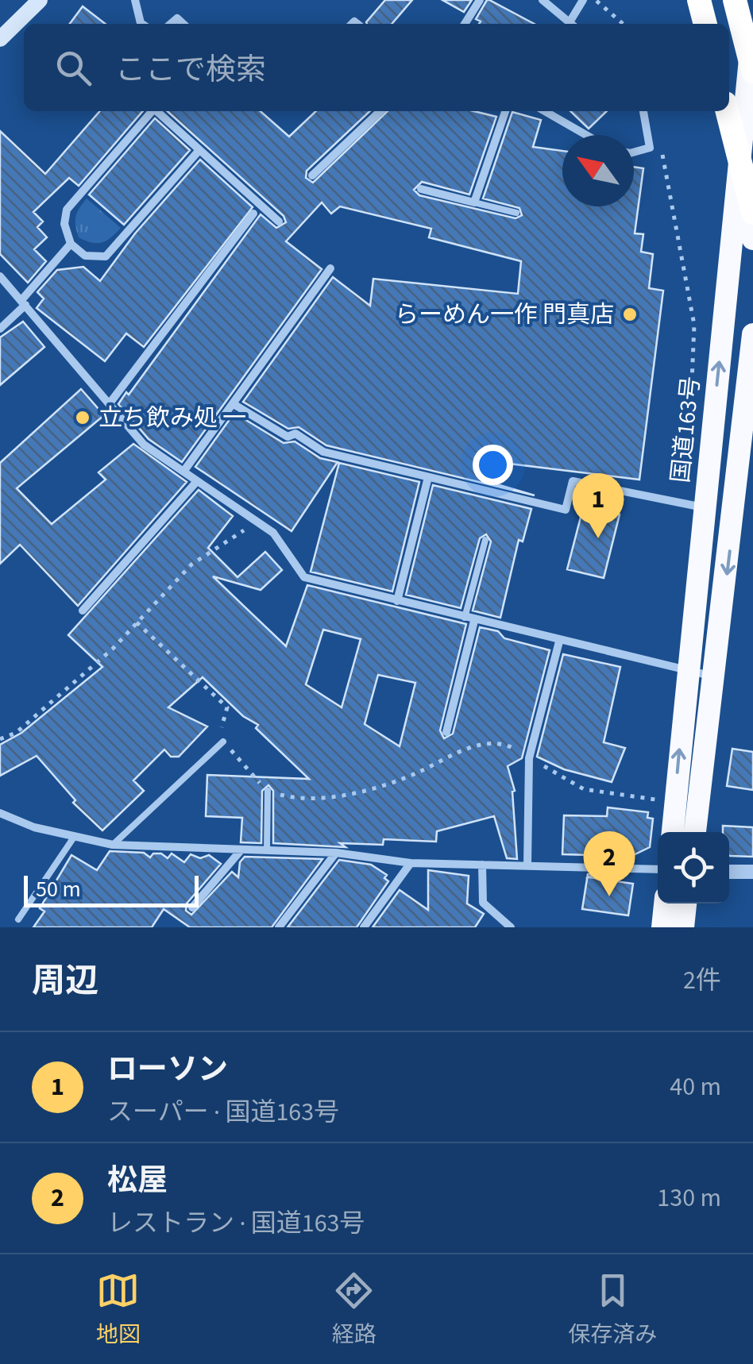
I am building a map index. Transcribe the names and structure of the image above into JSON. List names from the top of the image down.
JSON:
{
  "streets": {
    "highway": ["国道163号"]
  },
  "places": ["らーめん一作 門真店", "立ち飲み処 一"],
  "scale_bar": "50 m",
  "north": "top left",
  "page": {
    "search": "ここで検索",
    "pins": ["1", "2"],
    "scale": "50 m",
    "heading": ["周辺", "2件"],
    "list": [
      {
        "mark": "1",
        "name": "ローソン",
        "note": "スーパー · 国道163号",
        "value": "40 m"
      },
      {
        "mark": "2",
        "name": "松屋",
        "note": "レストラン · 国道163号",
        "value": "130 m"
      }
    ],
    "nav": ["地図", "経路", "保存済み"]
  }
}
